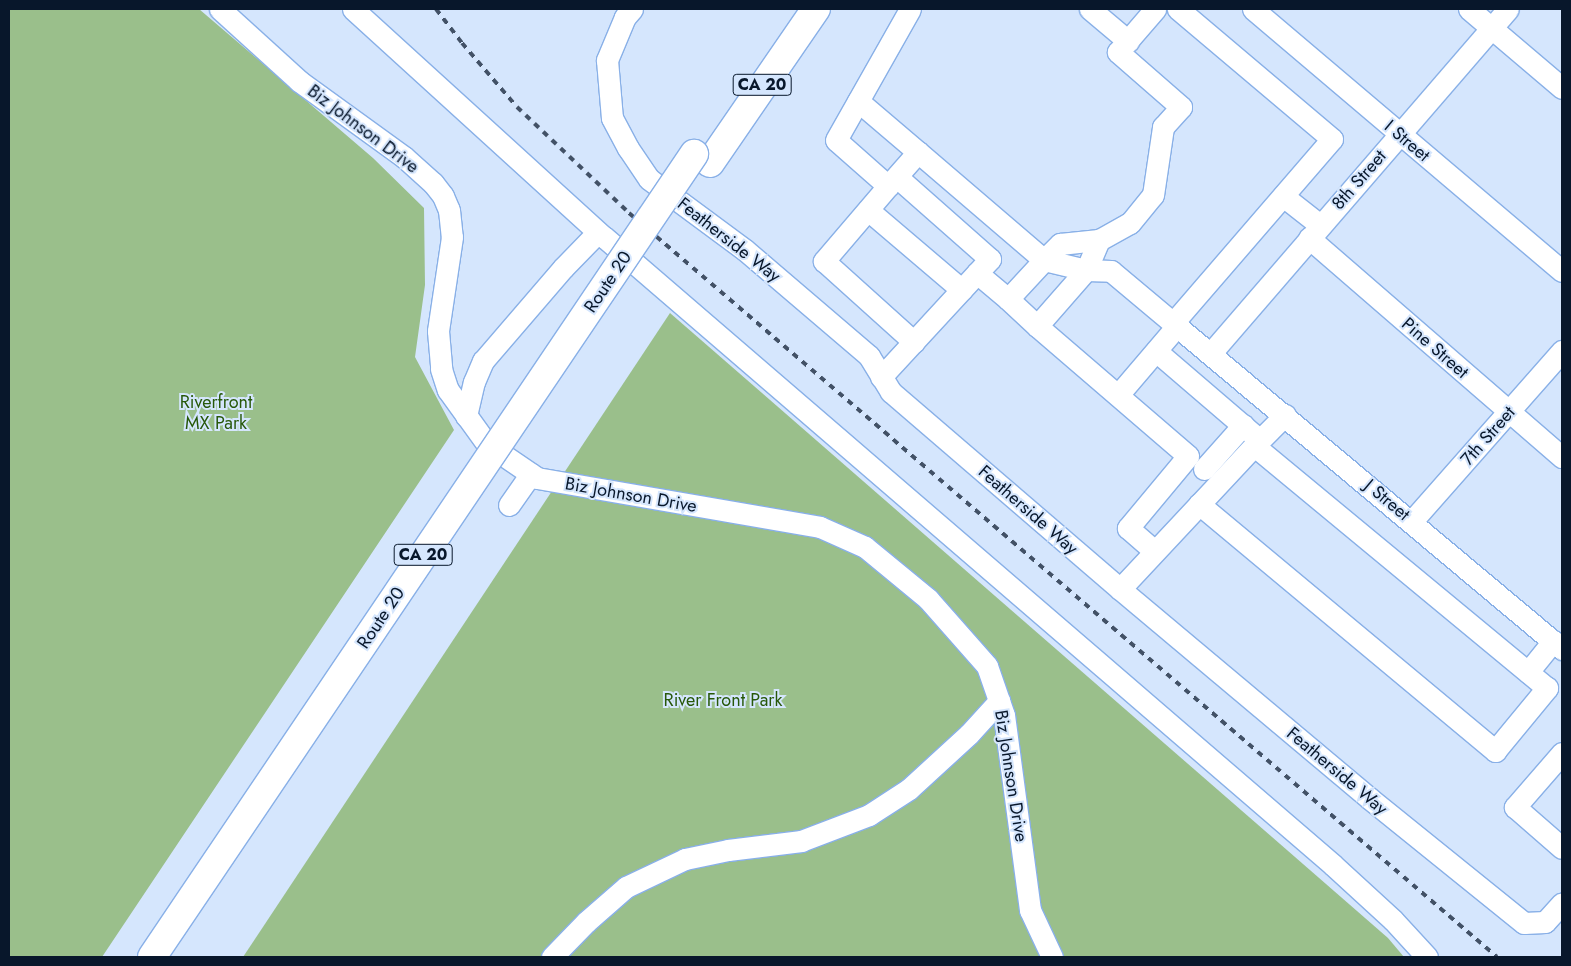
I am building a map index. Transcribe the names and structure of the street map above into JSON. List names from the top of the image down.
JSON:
{
  "streets": {
    "highway": ["CA 20", "Route 20"],
    "street": [
      "Biz Johnson Drive",
      "I Street",
      "8th Street",
      "Featherside Way",
      "Pine Street",
      "7th Street",
      "J Street"
    ]
  },
  "crossings": [
    ["CA 20", "Route 20"],
    ["I Street", "8th Street"],
    ["8th Street", "Pine Street"],
    ["8th Street", "J Street"],
    ["Pine Street", "7th Street"],
    ["7th Street", "J Street"]
  ],
  "parks": ["Riverfront MX Park", "River Front Park"]
}
